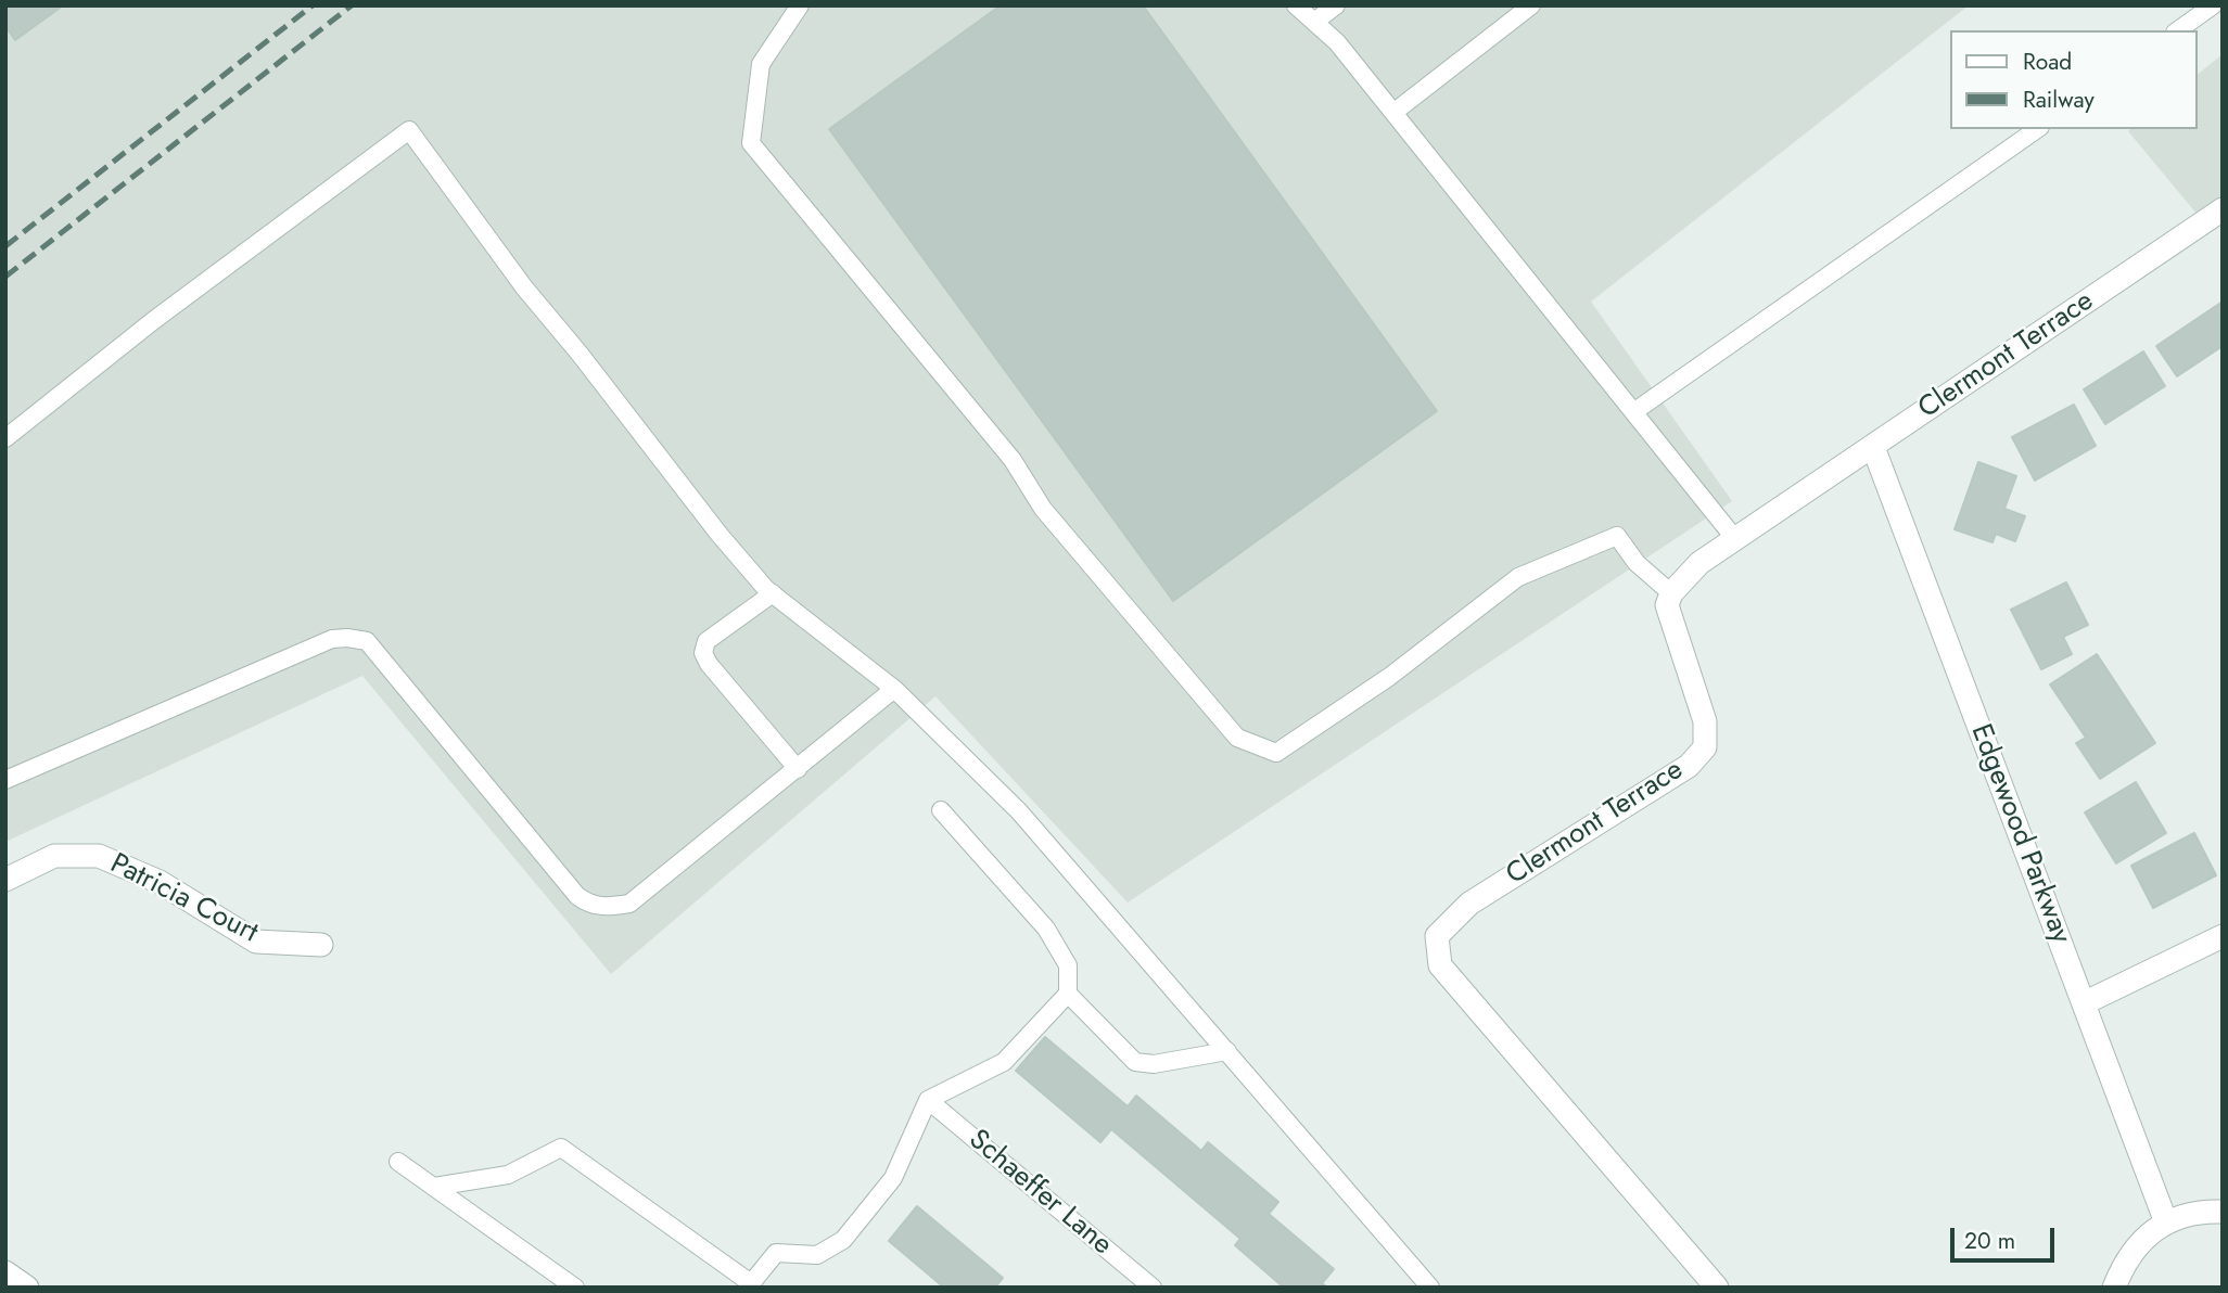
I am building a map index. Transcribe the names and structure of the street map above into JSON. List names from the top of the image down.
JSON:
{
  "streets": {
    "street": ["Clermont Terrace", "Edgewood Parkway", "Patricia Court"],
    "lane": ["Schaeffer Lane"]
  },
  "crossings": [
    ["Clermont Terrace", "Edgewood Parkway"]
  ],
  "legend": ["Road", "Railway"],
  "scale_bar": "20 m"
}
